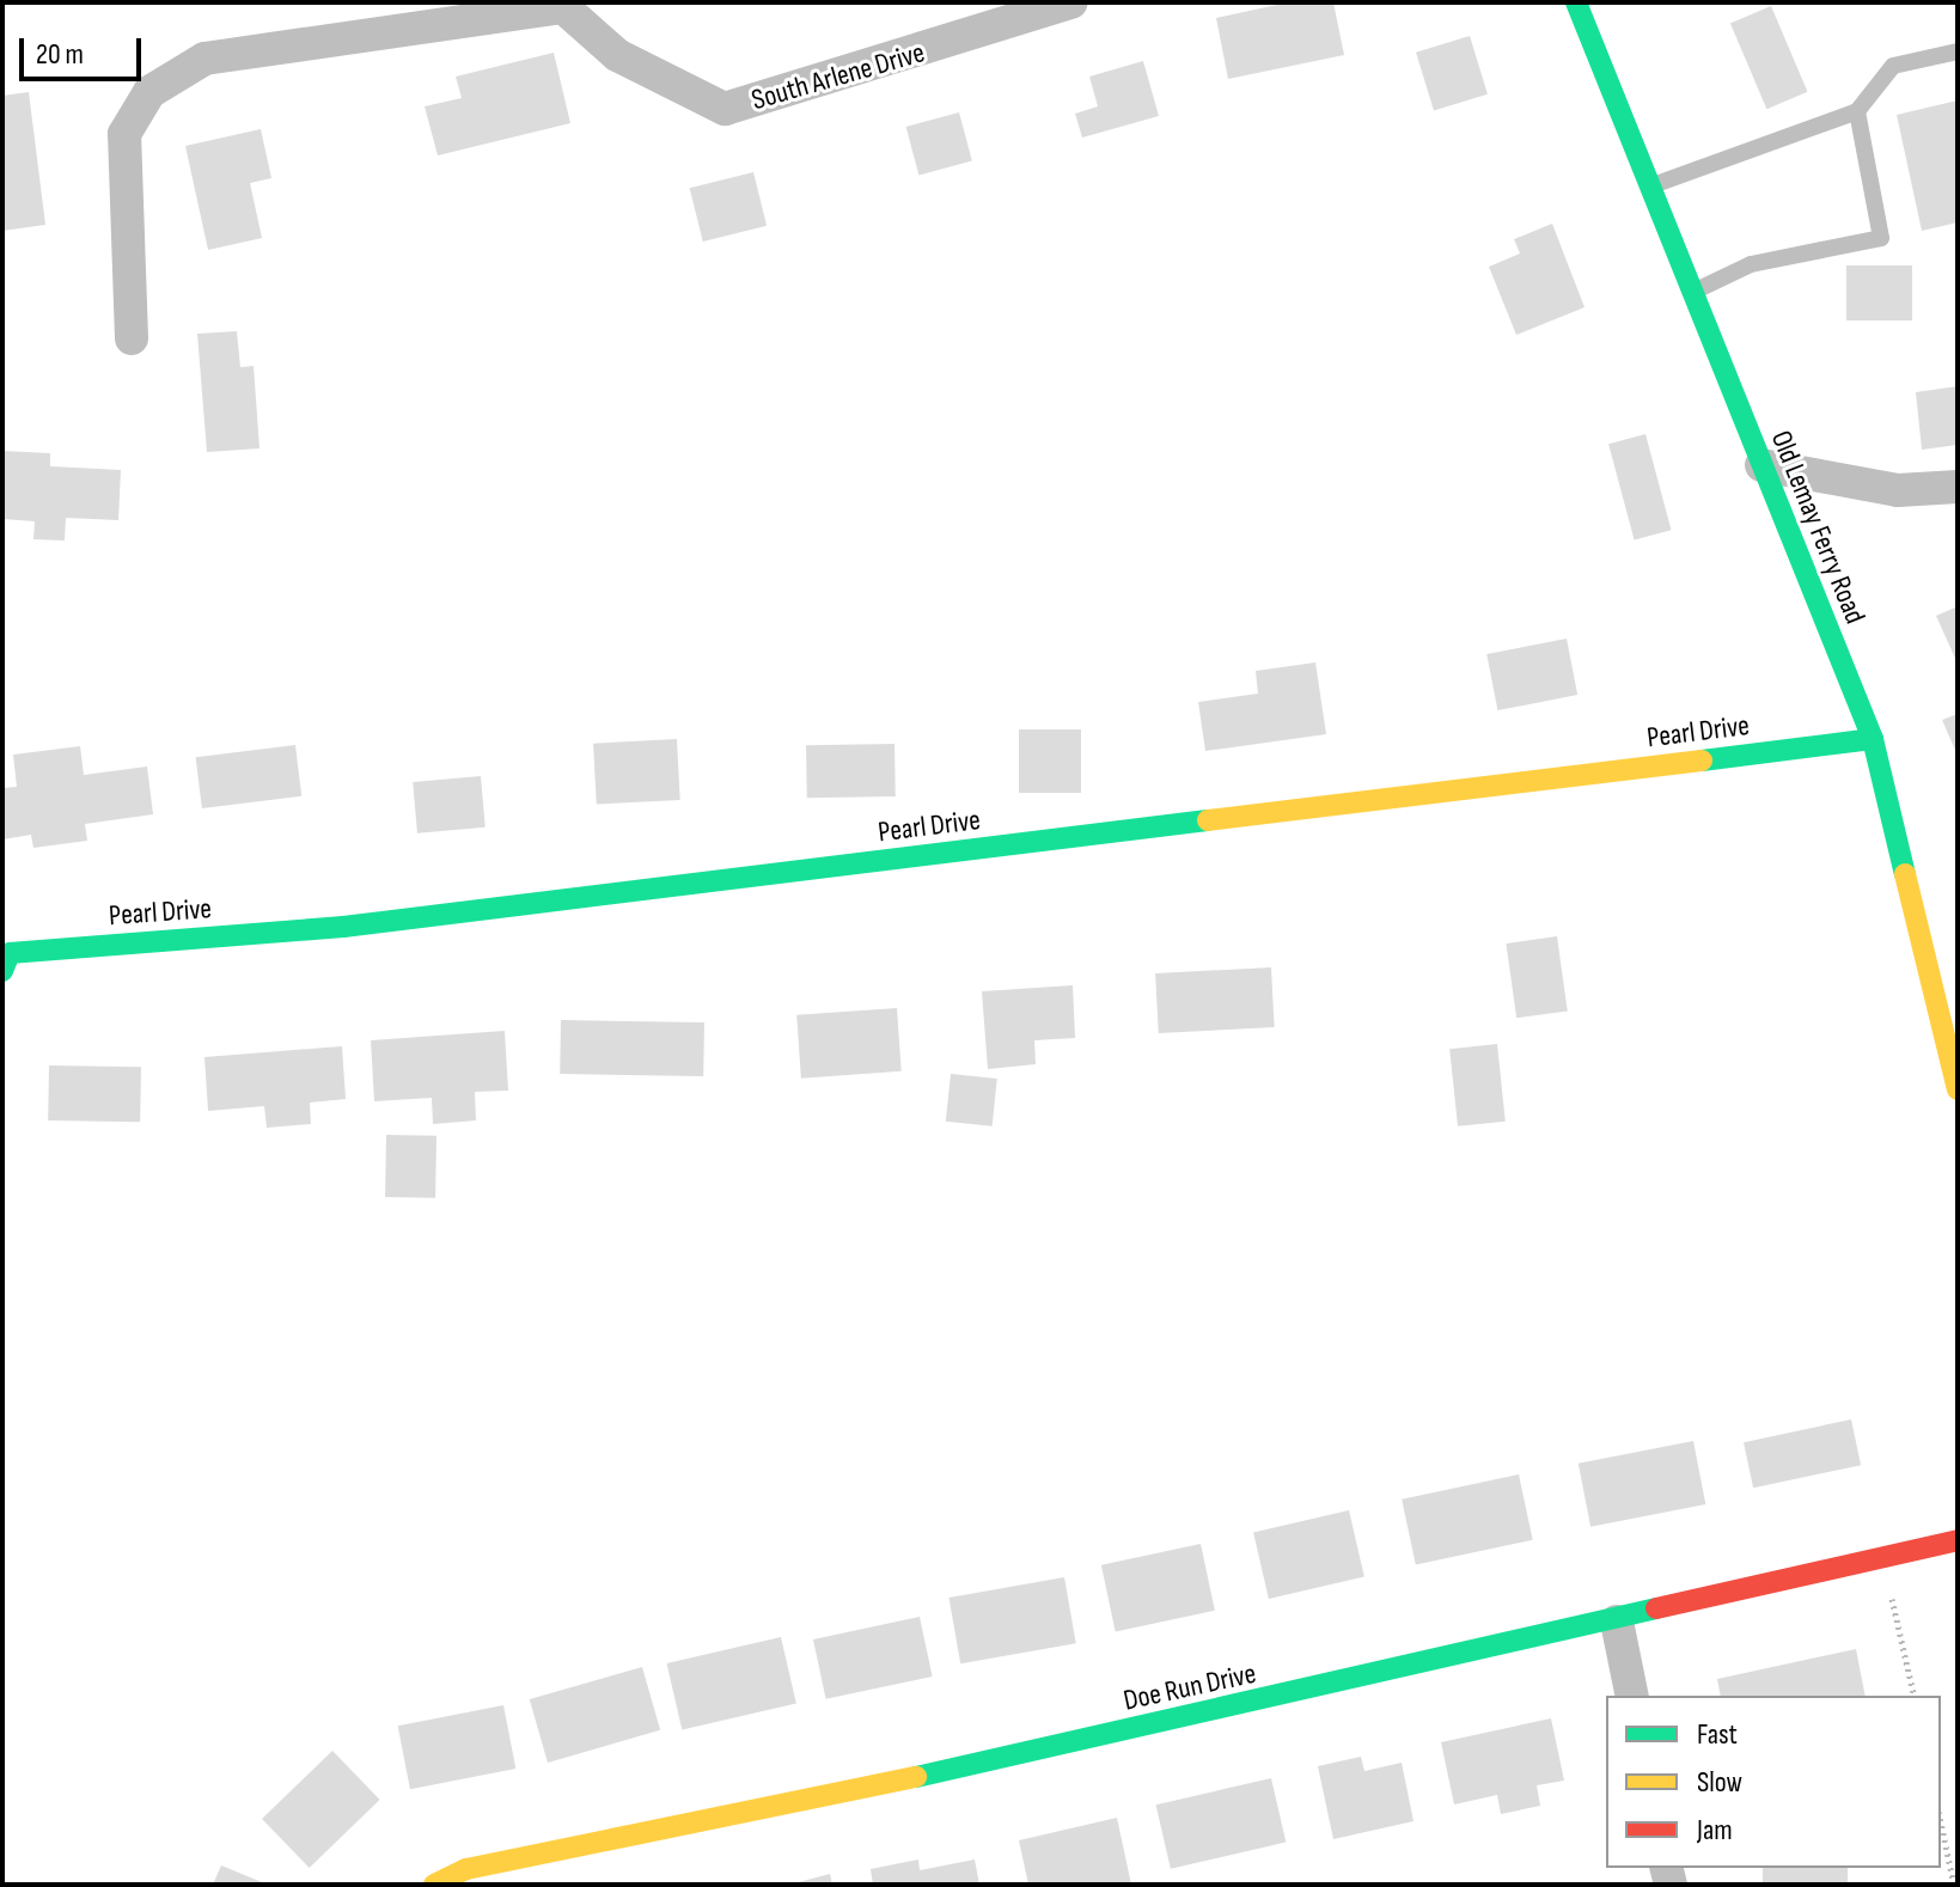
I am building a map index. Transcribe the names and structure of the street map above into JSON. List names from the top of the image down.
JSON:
{
  "streets": {
    "street": [
      "South Arlene Drive",
      "Old Lemay Ferry Road",
      "Pearl Drive",
      "Doe Run Drive"
    ]
  },
  "crossings": [
    ["Old Lemay Ferry Road", "Pearl Drive"]
  ],
  "legend": ["Fast", "Slow", "Jam"],
  "scale_bar": "20 m"
}
